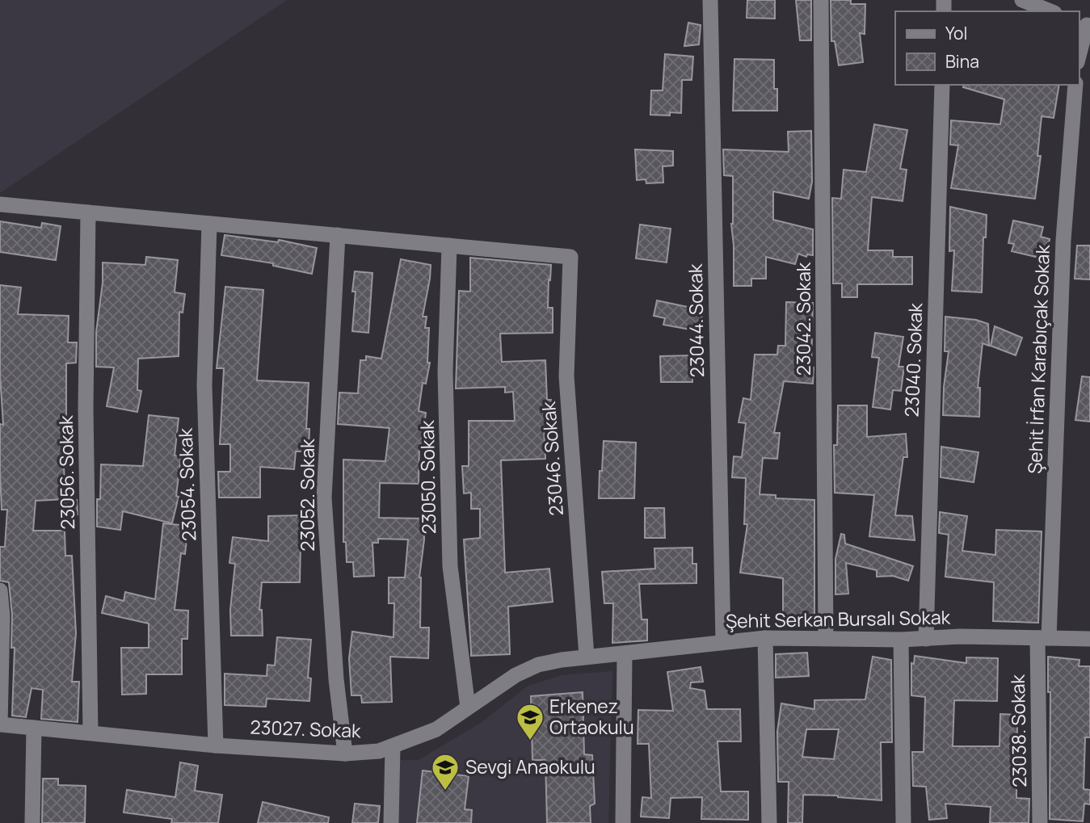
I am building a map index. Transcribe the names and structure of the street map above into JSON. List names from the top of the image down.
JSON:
{
  "streets": {
    "street": [
      "23042. Sokak",
      "23044. Sokak",
      "Şehit İrfan Karabıçak Sokak",
      "23040. Sokak",
      "23046. Sokak",
      "23056. Sokak",
      "23050. Sokak",
      "23054. Sokak",
      "23052. Sokak",
      "Şehit Serkan Bursalı Sokak",
      "23027. Sokak",
      "23038. Sokak"
    ]
  },
  "crossings": [
    ["23042. Sokak", "Şehit Serkan Bursalı Sokak"],
    ["23044. Sokak", "Şehit Serkan Bursalı Sokak"],
    ["Şehit İrfan Karabıçak Sokak", "Şehit Serkan Bursalı Sokak"],
    ["Şehit İrfan Karabıçak Sokak", "23038. Sokak"],
    ["23040. Sokak", "Şehit Serkan Bursalı Sokak"],
    ["23046. Sokak", "23050. Sokak"],
    ["23046. Sokak", "Şehit Serkan Bursalı Sokak"],
    ["23046. Sokak", "23027. Sokak"],
    ["23056. Sokak", "23027. Sokak"],
    ["23050. Sokak", "23027. Sokak"],
    ["23054. Sokak", "23027. Sokak"],
    ["23052. Sokak", "23027. Sokak"],
    ["Şehit Serkan Bursalı Sokak", "23027. Sokak"],
    ["Şehit Serkan Bursalı Sokak", "23038. Sokak"]
  ],
  "places": {
    "school or university": ["Erkenez Ortaokulu", "Sevgi Anaokulu"]
  },
  "legend": ["Yol", "Bina"]
}
